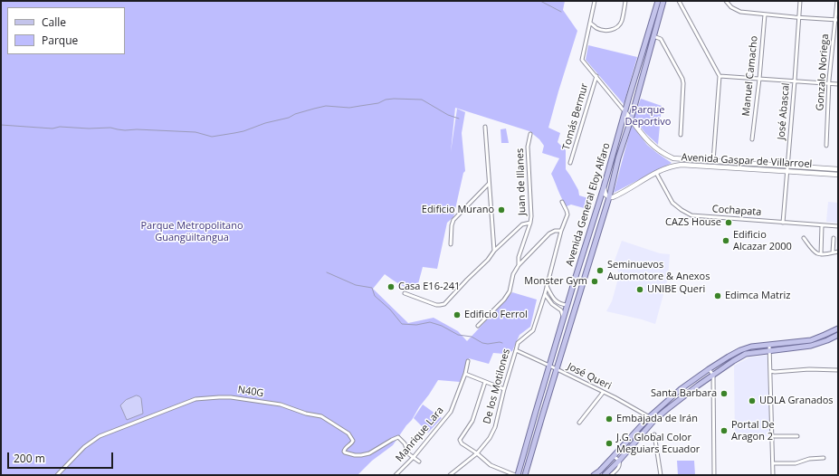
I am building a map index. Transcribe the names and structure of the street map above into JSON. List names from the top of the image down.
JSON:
{
  "streets": {
    "main road": ["Avenida Gaspar de Villarroel", "Avenida General Eloy Alfaro"],
    "street": [
      "Gonzalo Noriega",
      "Manuel Camacho",
      "José Abascal",
      "Tomás Bermur",
      "Juan de Illanes",
      "Cochapata",
      "José Queri",
      "De los Motilones",
      "N40G",
      "Manrique Lara"
    ]
  },
  "crossings": [
    ["José Abascal", "Avenida Gaspar de Villarroel"],
    ["José Abascal", "Cochapata"],
    ["Avenida Gaspar de Villarroel", "Avenida General Eloy Alfaro"],
    ["Avenida Gaspar de Villarroel", "Cochapata"],
    ["Avenida General Eloy Alfaro", "José Queri"],
    ["José Queri", "De los Motilones"],
    ["N40G", "Manrique Lara"]
  ],
  "parks": ["Parque Deportivo", "Parque Metropolitano Guangüiltangua"],
  "places": [
    "Edificio Murano",
    "CAZS House",
    "Edificio Alcazar 2000",
    "Seminuevos Automotore & Anexos",
    "Monster Gym",
    "Casa E16-241",
    "UNIBE Queri",
    "Edimca Matriz",
    "Edificio Ferrol",
    "Santa Barbara",
    "UDLA Granados",
    "Embajada de Irán",
    "Portal De Aragon 2",
    "J.G. Global Color Meguiars Ecuador"
  ],
  "legend": ["Calle", "Parque"],
  "scale_bar": "200 m"
}
